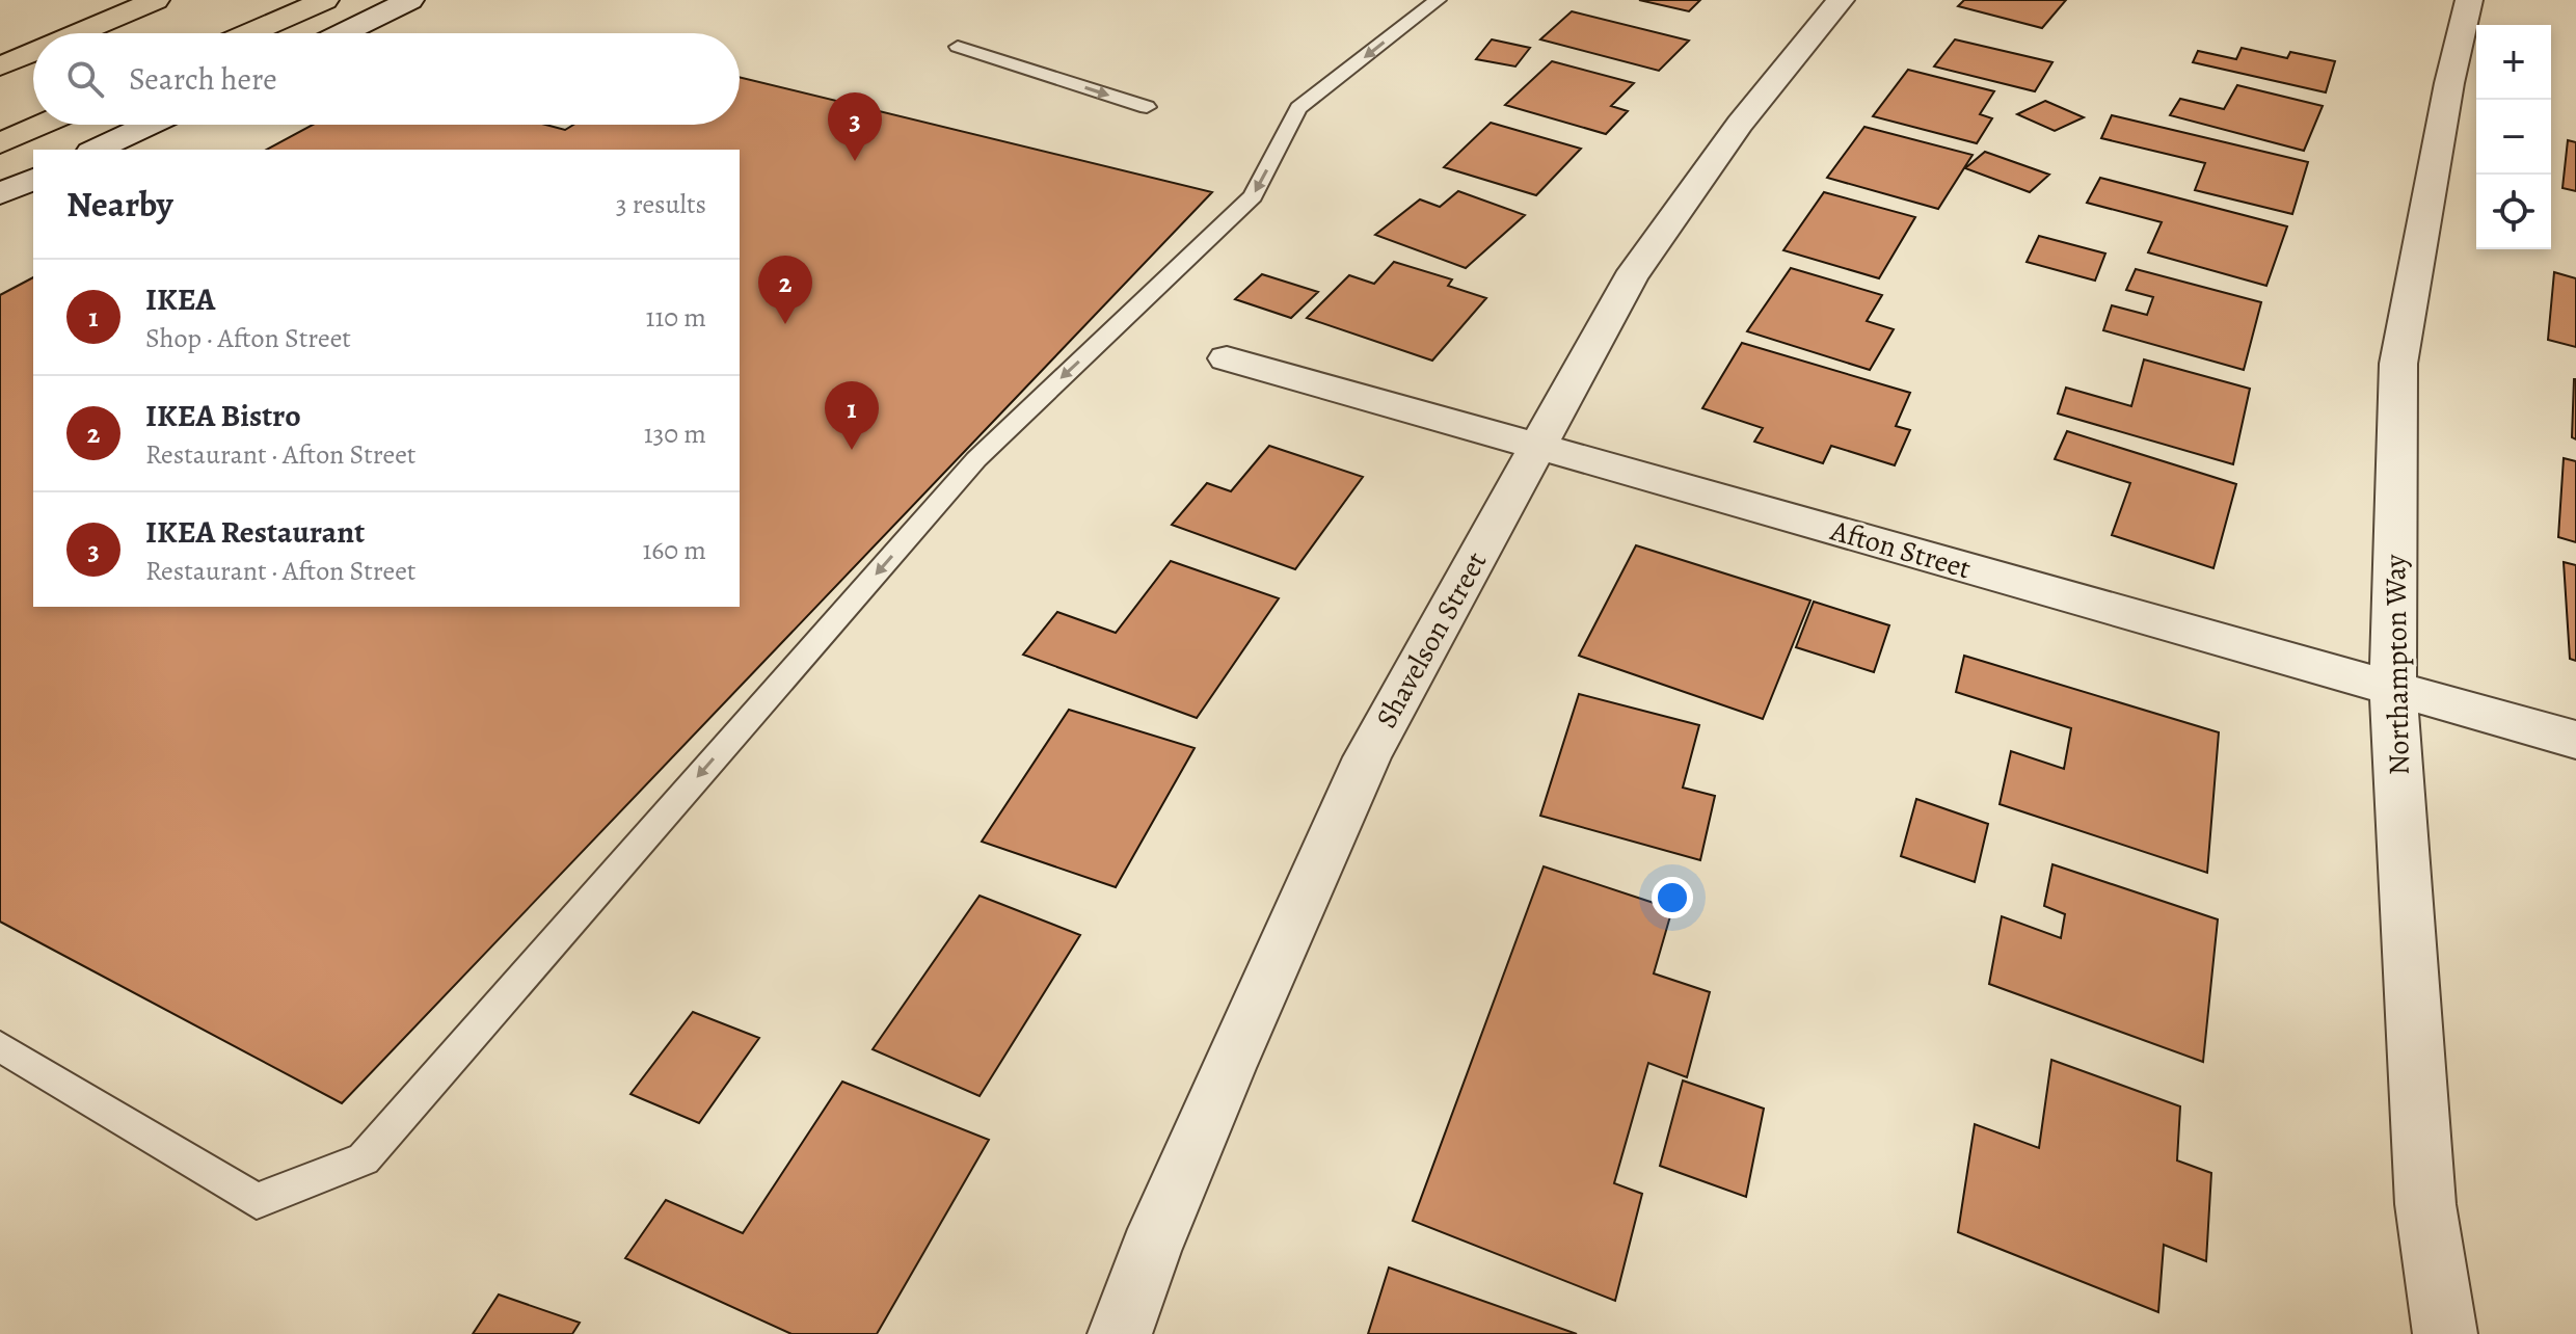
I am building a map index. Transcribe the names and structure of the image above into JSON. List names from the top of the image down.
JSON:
{
  "streets": {
    "street": ["Afton Street", "Shavelson Street", "Northampton Way"]
  },
  "crossings": [
    ["Afton Street", "Shavelson Street"],
    ["Afton Street", "Northampton Way"]
  ],
  "page": {
    "map_buttons": ["+", "−"],
    "search": "Search here",
    "pins": ["3", "2", "1"],
    "heading": ["Nearby", "3 results"],
    "list": [
      {
        "mark": "1",
        "name": "IKEA",
        "note": "Shop · Afton Street",
        "value": "110 m"
      },
      {
        "mark": "2",
        "name": "IKEA Bistro",
        "note": "Restaurant · Afton Street",
        "value": "130 m"
      },
      {
        "mark": "3",
        "name": "IKEA Restaurant",
        "note": "Restaurant · Afton Street",
        "value": "160 m"
      }
    ]
  }
}
